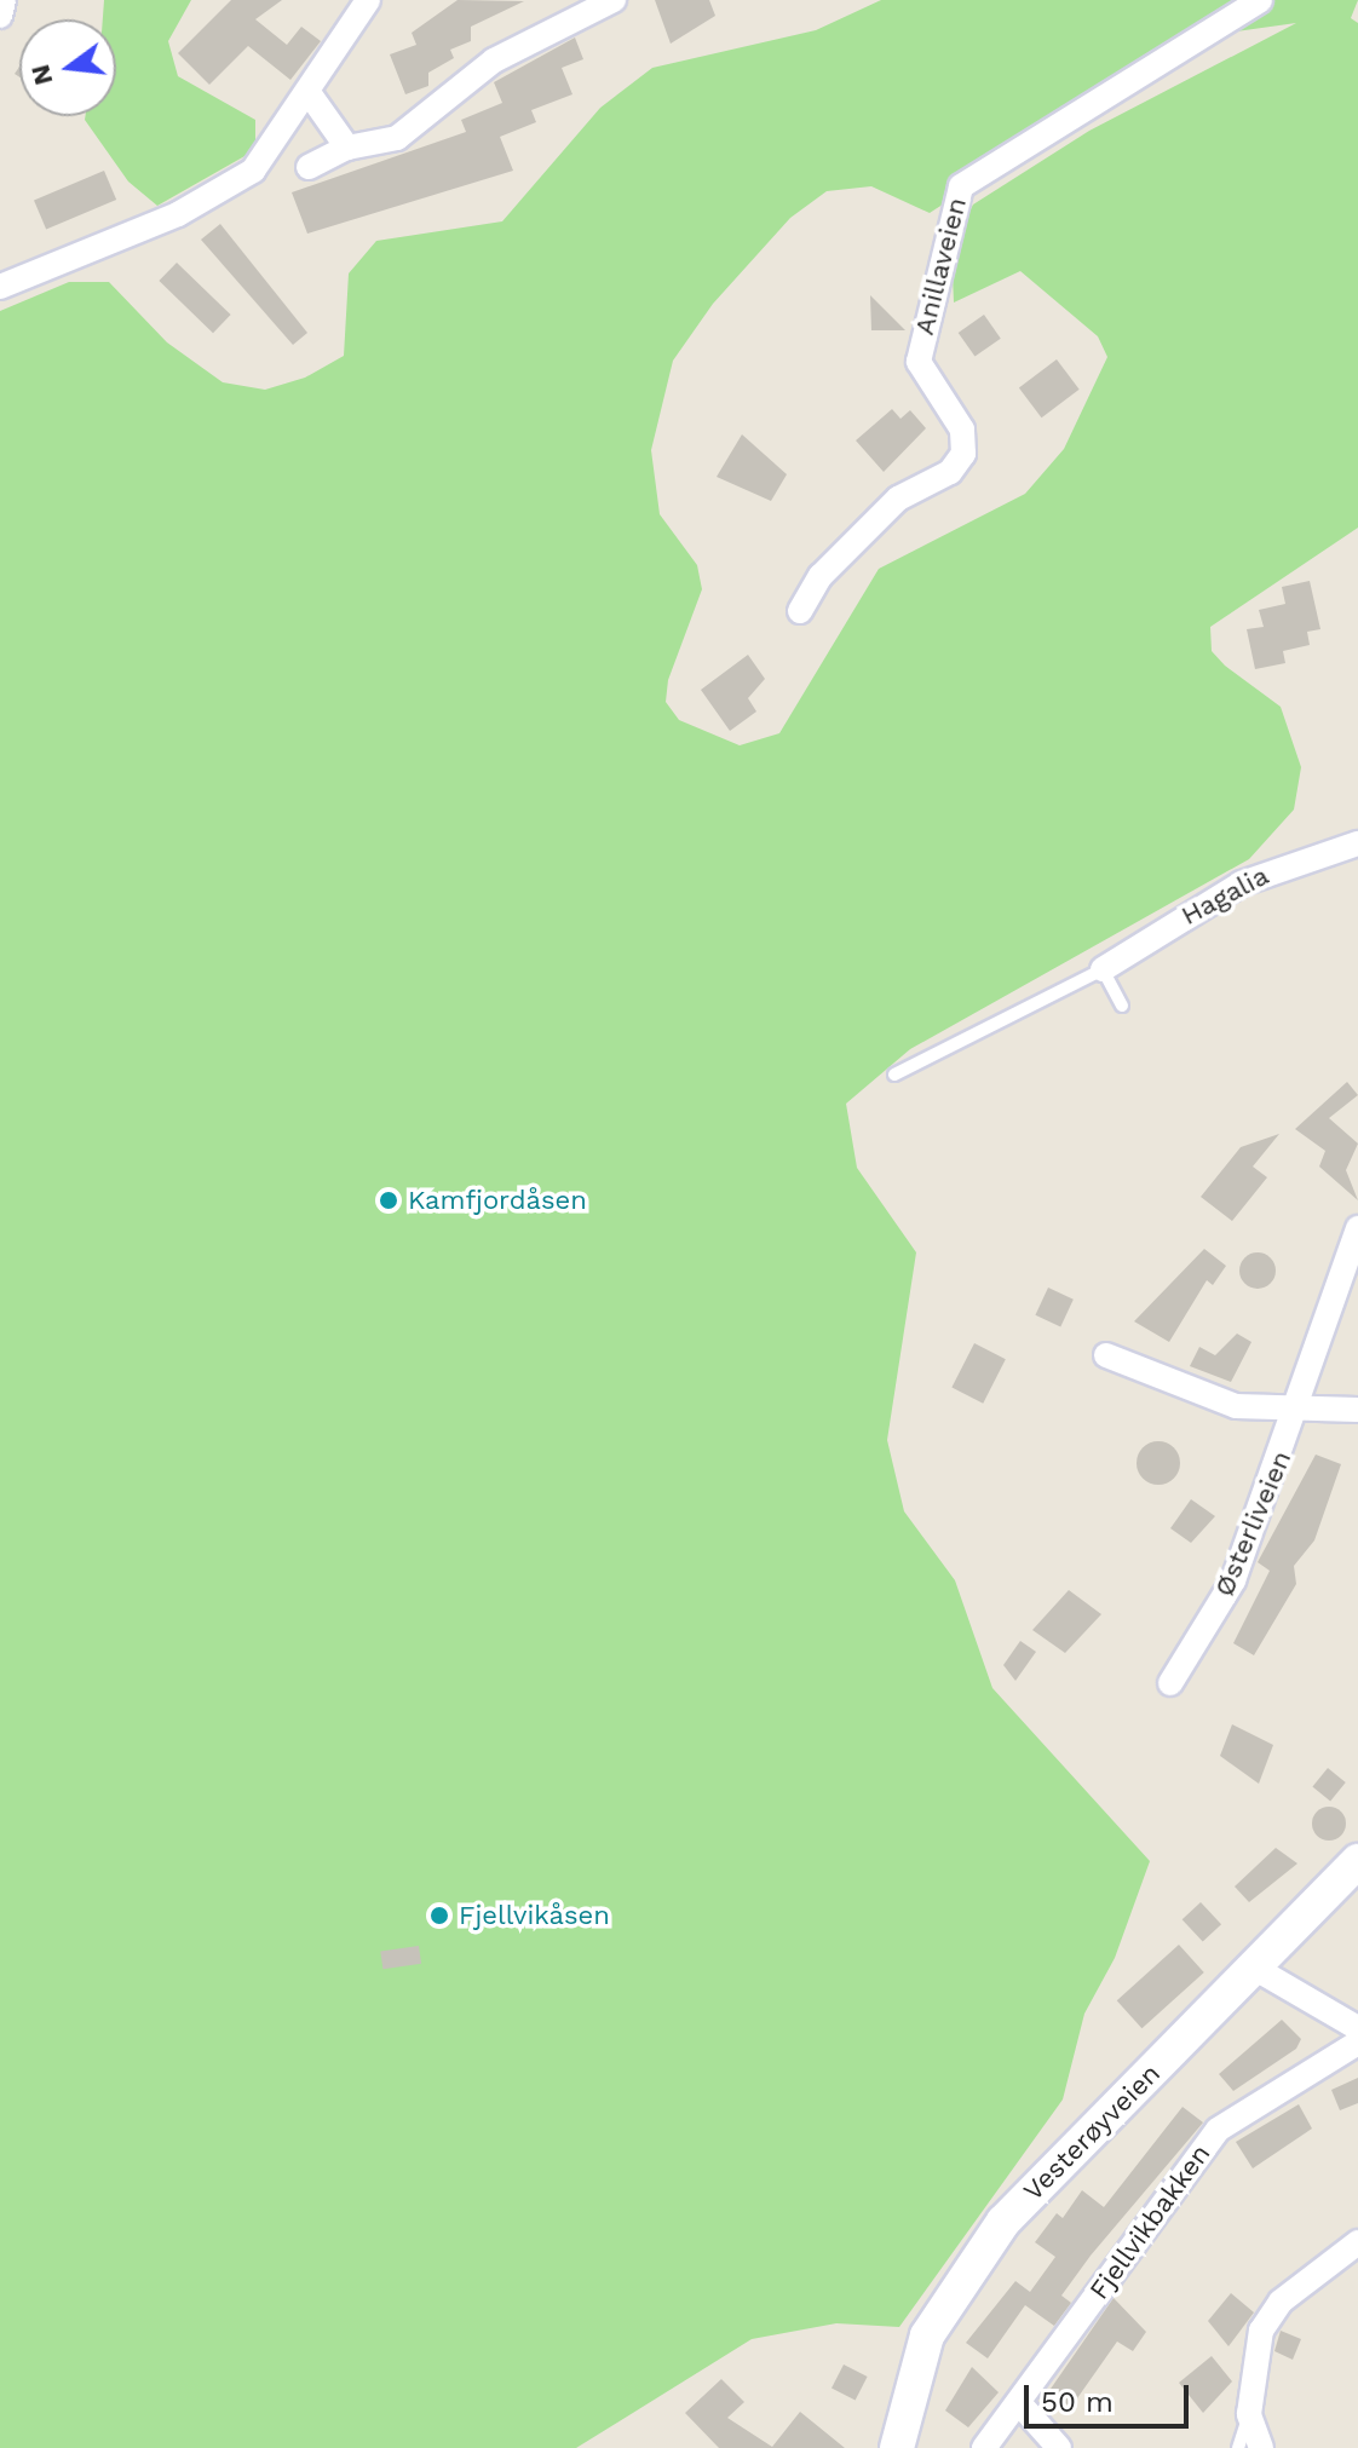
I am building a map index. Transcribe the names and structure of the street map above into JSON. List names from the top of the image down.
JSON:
{
  "streets": {
    "main road": ["Vesterøyveien"],
    "street": [
      "Anillaveien",
      "Hagalia",
      "Østerliveien",
      "Fjellvikbakken"
    ]
  },
  "places": ["Kamfjordåsen", "Fjellvikåsen"],
  "scale_bar": "50 m",
  "north": "left"
}
